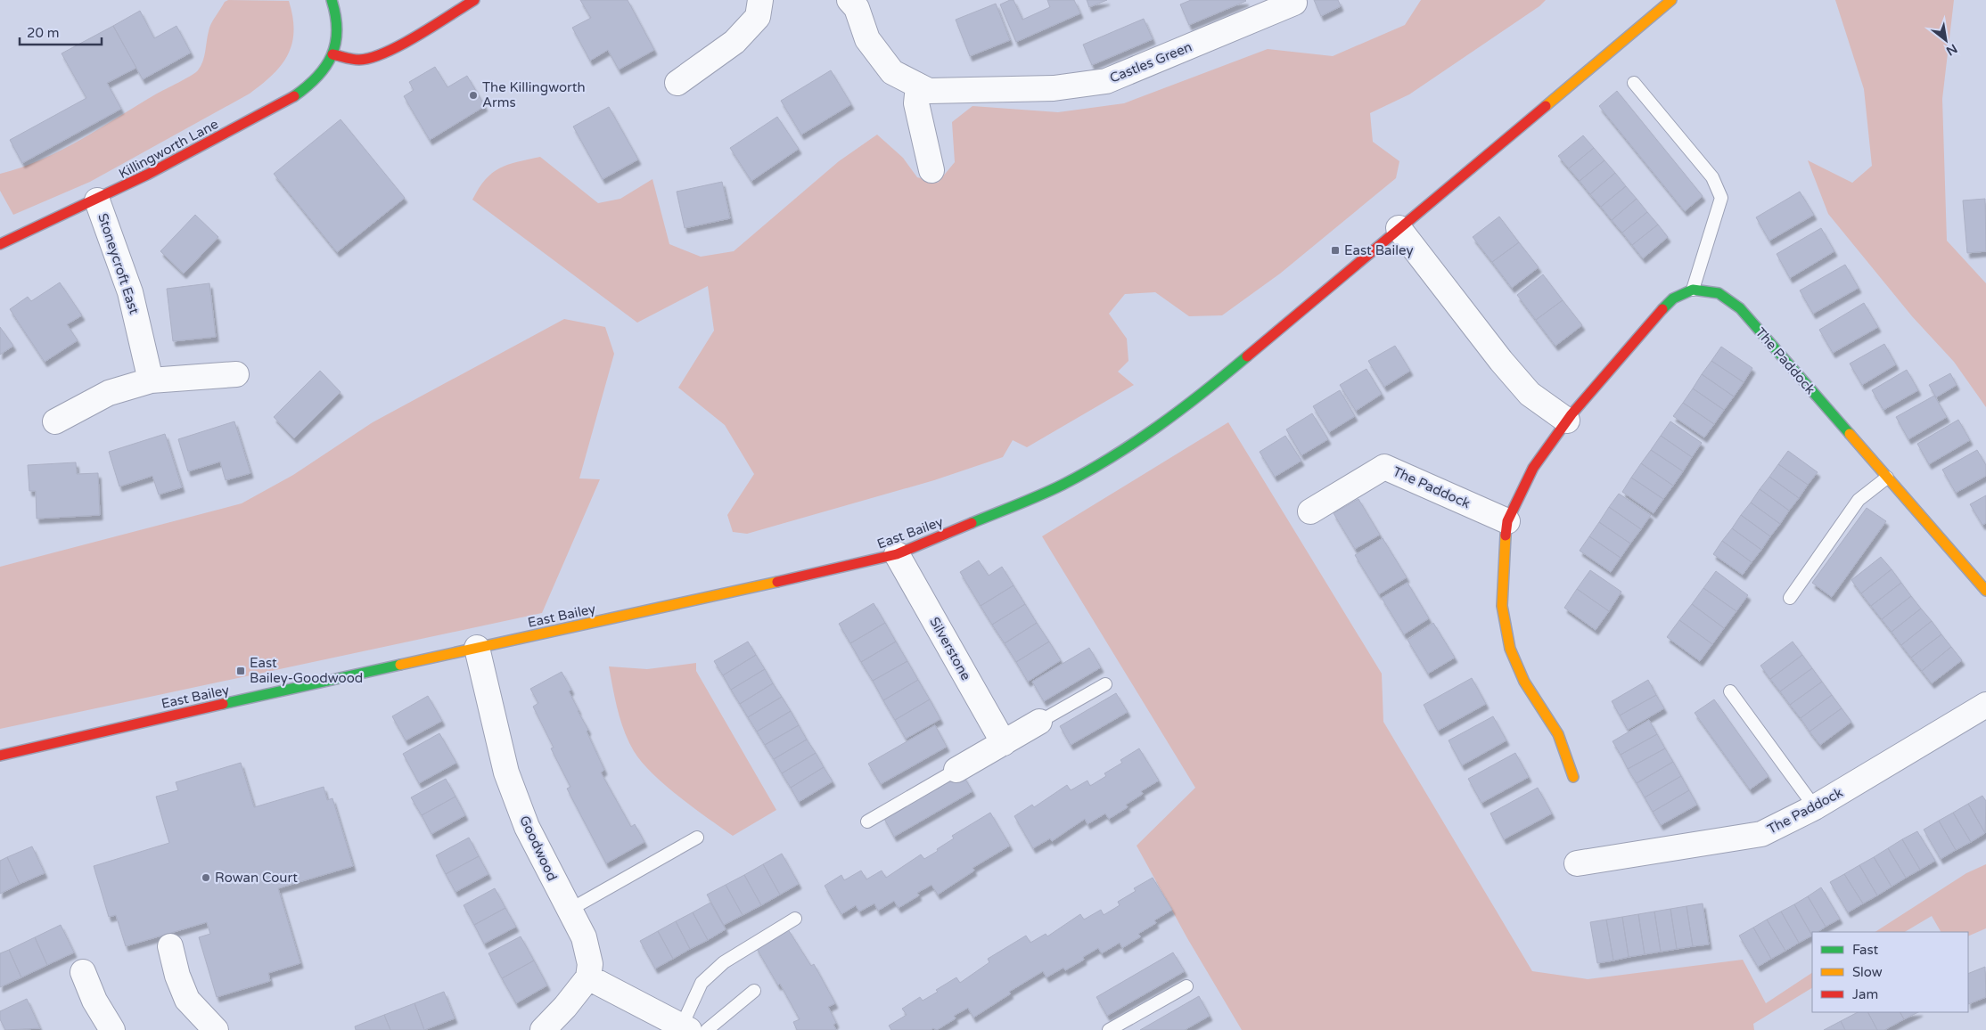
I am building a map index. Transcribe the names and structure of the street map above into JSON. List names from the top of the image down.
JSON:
{
  "streets": {
    "street": [
      "Castles Green",
      "Killingworth Lane",
      "Stoneycroft East",
      "The Paddock",
      "East Bailey",
      "Silverstone",
      "Goodwood"
    ]
  },
  "crossings": [
    ["Killingworth Lane", "Stoneycroft East"],
    ["East Bailey", "Silverstone"],
    ["East Bailey", "Goodwood"]
  ],
  "places": {
    "other": ["The Killingworth Arms", "Rowan Court"],
    "transit": ["East Bailey", "East Bailey-Goodwood"]
  },
  "legend": ["Fast", "Slow", "Jam"],
  "scale_bar": "20 m",
  "north": "bottom right"
}
